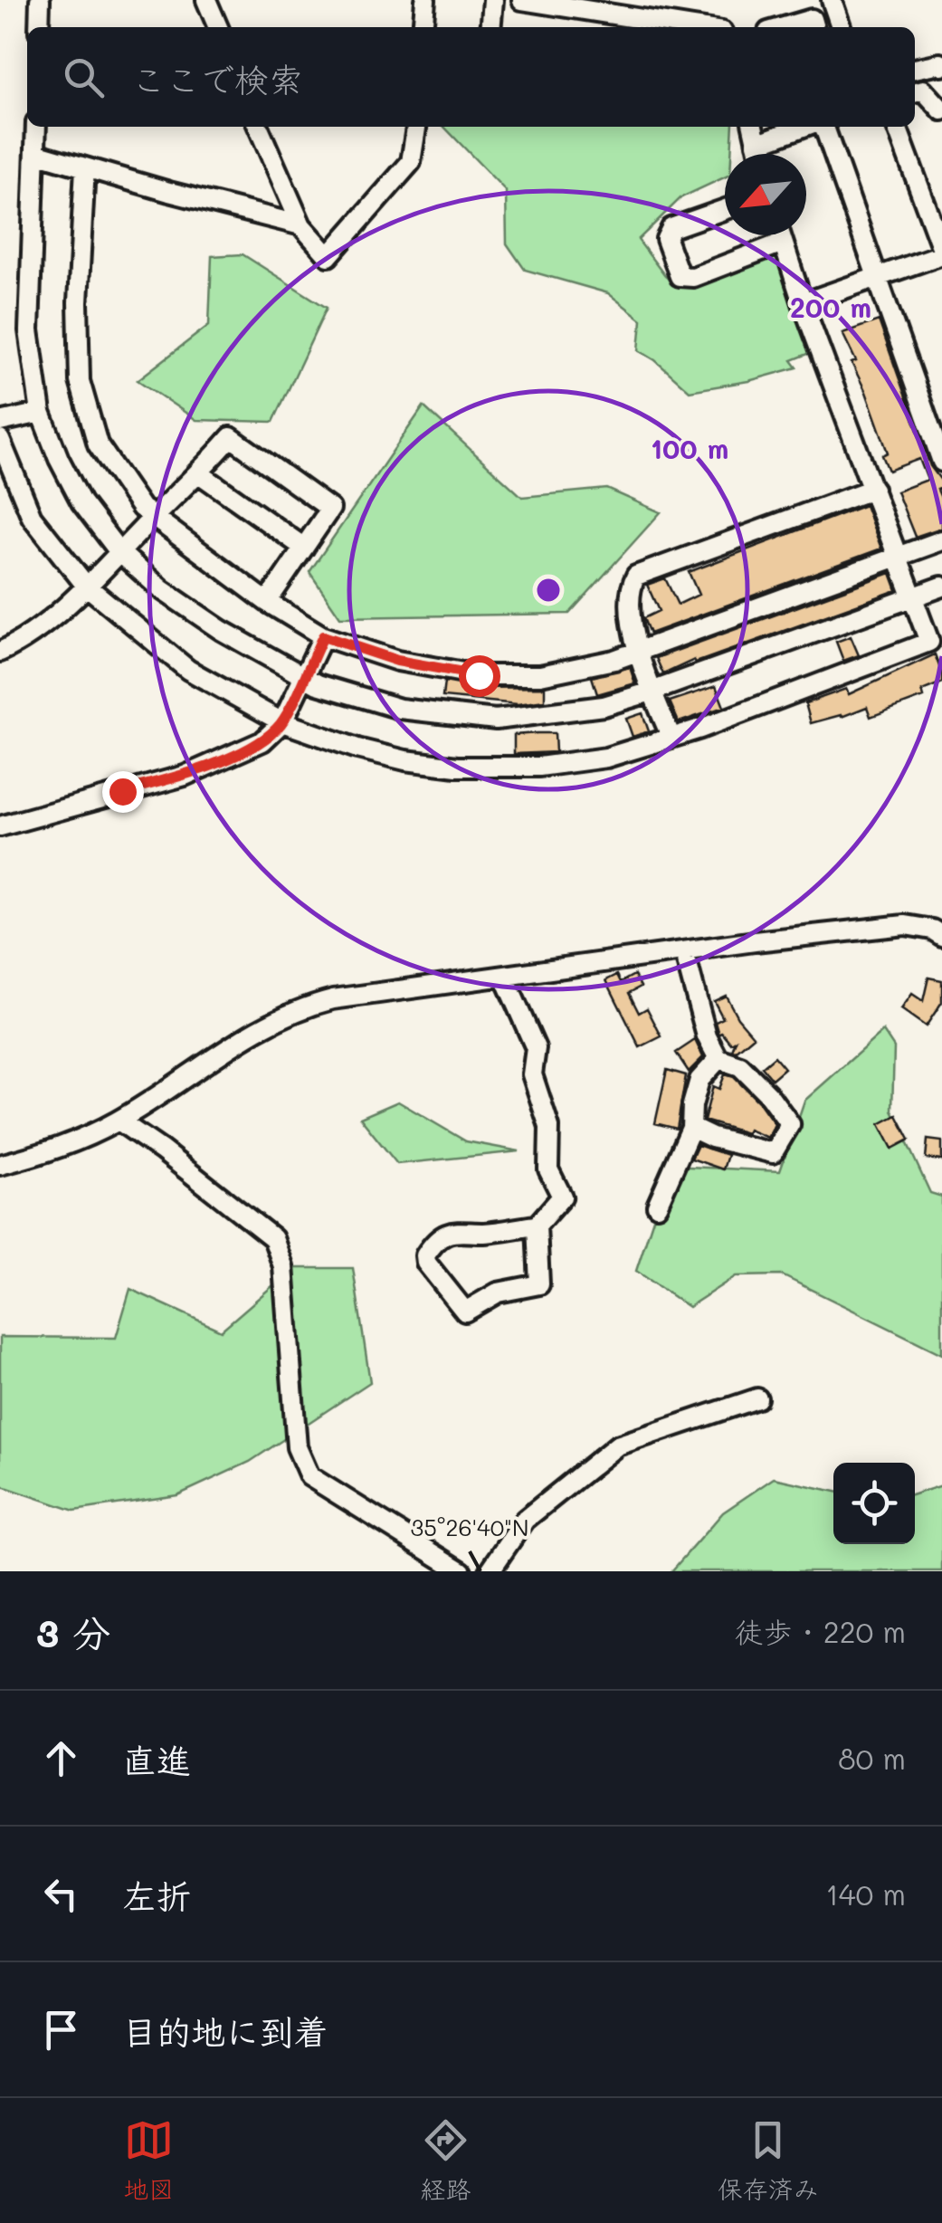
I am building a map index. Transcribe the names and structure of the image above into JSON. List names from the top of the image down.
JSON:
{
  "north": "bottom left",
  "page": {
    "search": "ここで検索",
    "heading": ["3 分", "徒歩 · 220 m"],
    "list": [
      ["直進", "80 m"],
      ["左折", "140 m"],
      "目的地に到着"
    ],
    "nav": ["地図", "経路", "保存済み"]
  },
  "coordinates": ["35°26'40\"N"],
  "rings": ["200 m", "100 m"]
}
